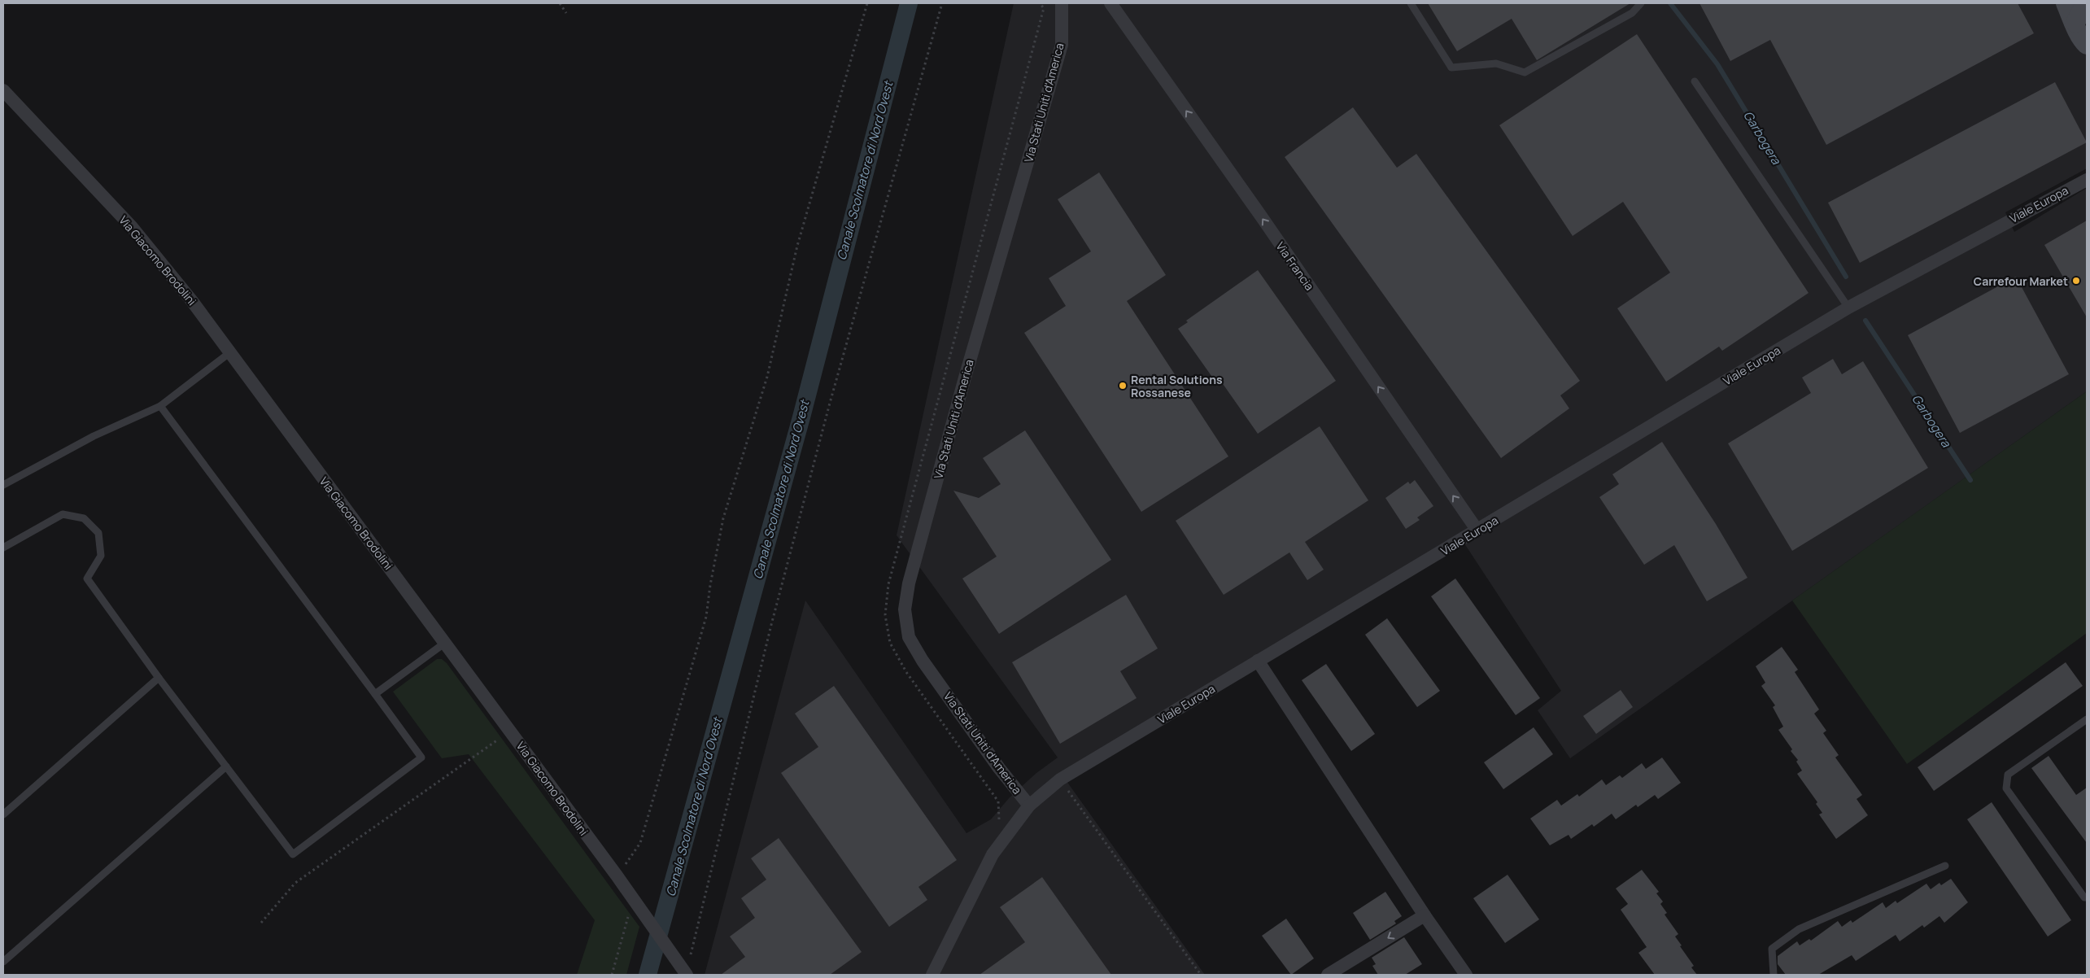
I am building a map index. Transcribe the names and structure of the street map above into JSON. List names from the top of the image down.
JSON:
{
  "streets": {
    "street": [
      "Via Stati Uniti d'America",
      "Viale Europa",
      "Via Giacomo Brodolini",
      "Via Francia"
    ]
  },
  "crossings": [
    ["Via Stati Uniti d'America", "Viale Europa"],
    ["Viale Europa", "Via Francia"]
  ],
  "one_way": ["Via Francia"],
  "water": ["Garbogera", "Canale Scolmatore di Nord Ovest"],
  "places": ["Carrefour Market", "Rental Solutions Rossanese"]
}
